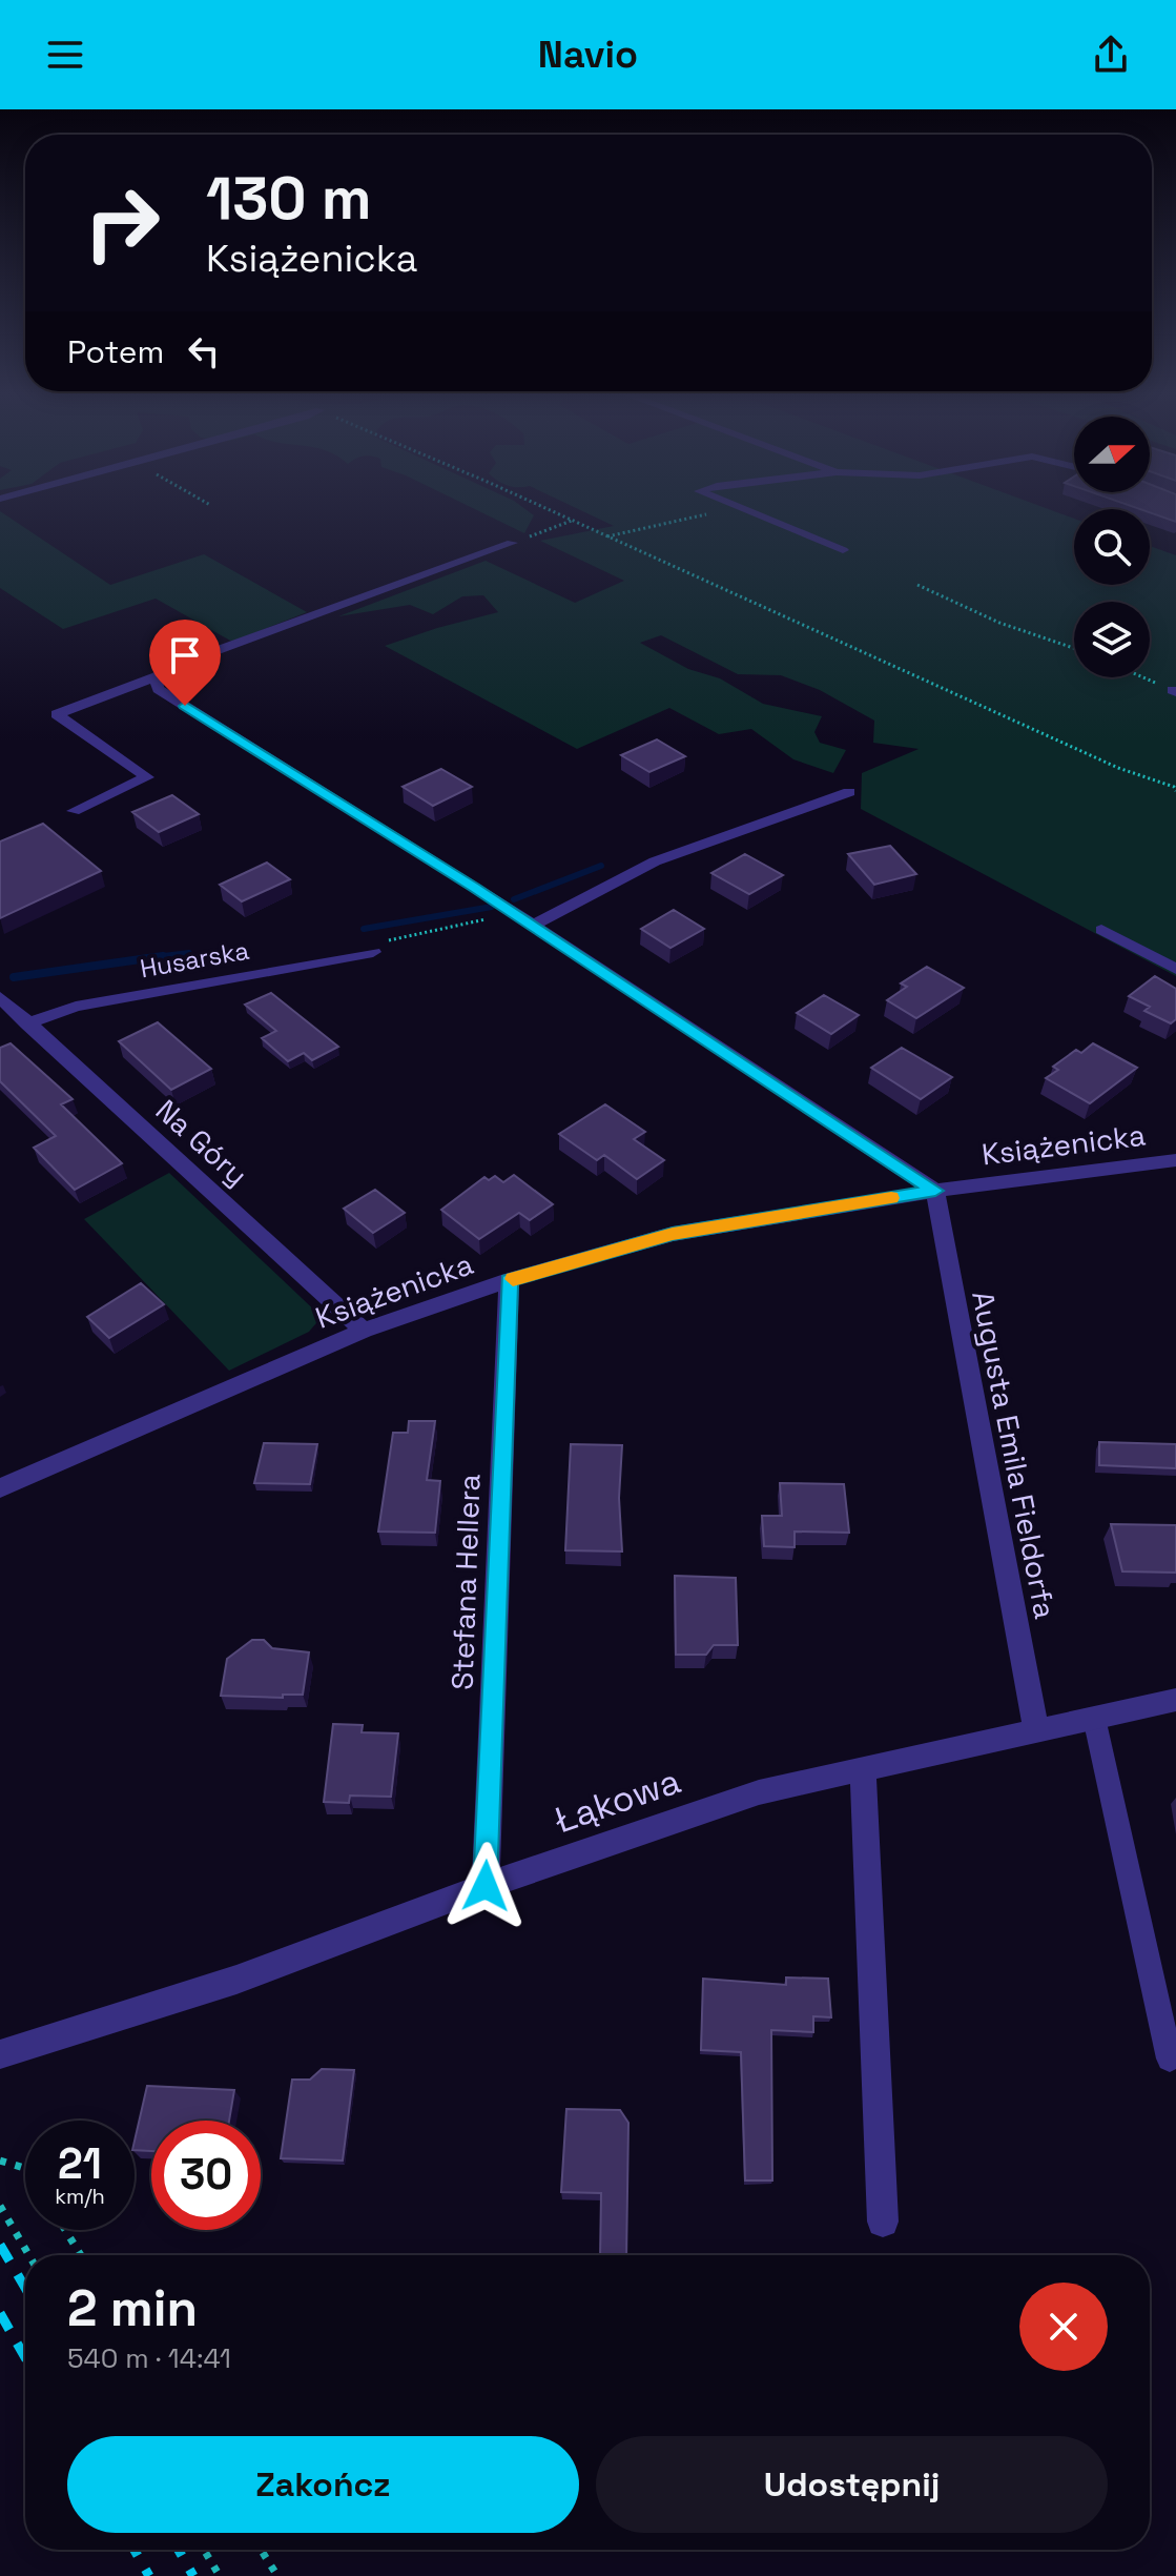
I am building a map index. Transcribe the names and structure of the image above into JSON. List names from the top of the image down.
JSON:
{
  "streets": {
    "street": [
      "Husarska",
      "Na Góry",
      "Książenicka",
      "Augusta Emila Fieldorfa",
      "Stefana Hellera",
      "Łąkowa"
    ]
  },
  "crossings": [
    ["Husarska", "Na Góry"],
    ["Na Góry", "Książenicka"],
    ["Książenicka", "Augusta Emila Fieldorfa"],
    ["Książenicka", "Stefana Hellera"],
    ["Augusta Emila Fieldorfa", "Łąkowa"],
    ["Stefana Hellera", "Łąkowa"]
  ],
  "north": "right",
  "page": {
    "header": "Navio",
    "turn": ["130 m", "Książenicka"],
    "then": "Potem",
    "speed": "21 km/h",
    "limit": "30",
    "heading": ["2 min", "540 m · 14:41"],
    "buttons": ["Zakończ", "Udostępnij"]
  }
}
